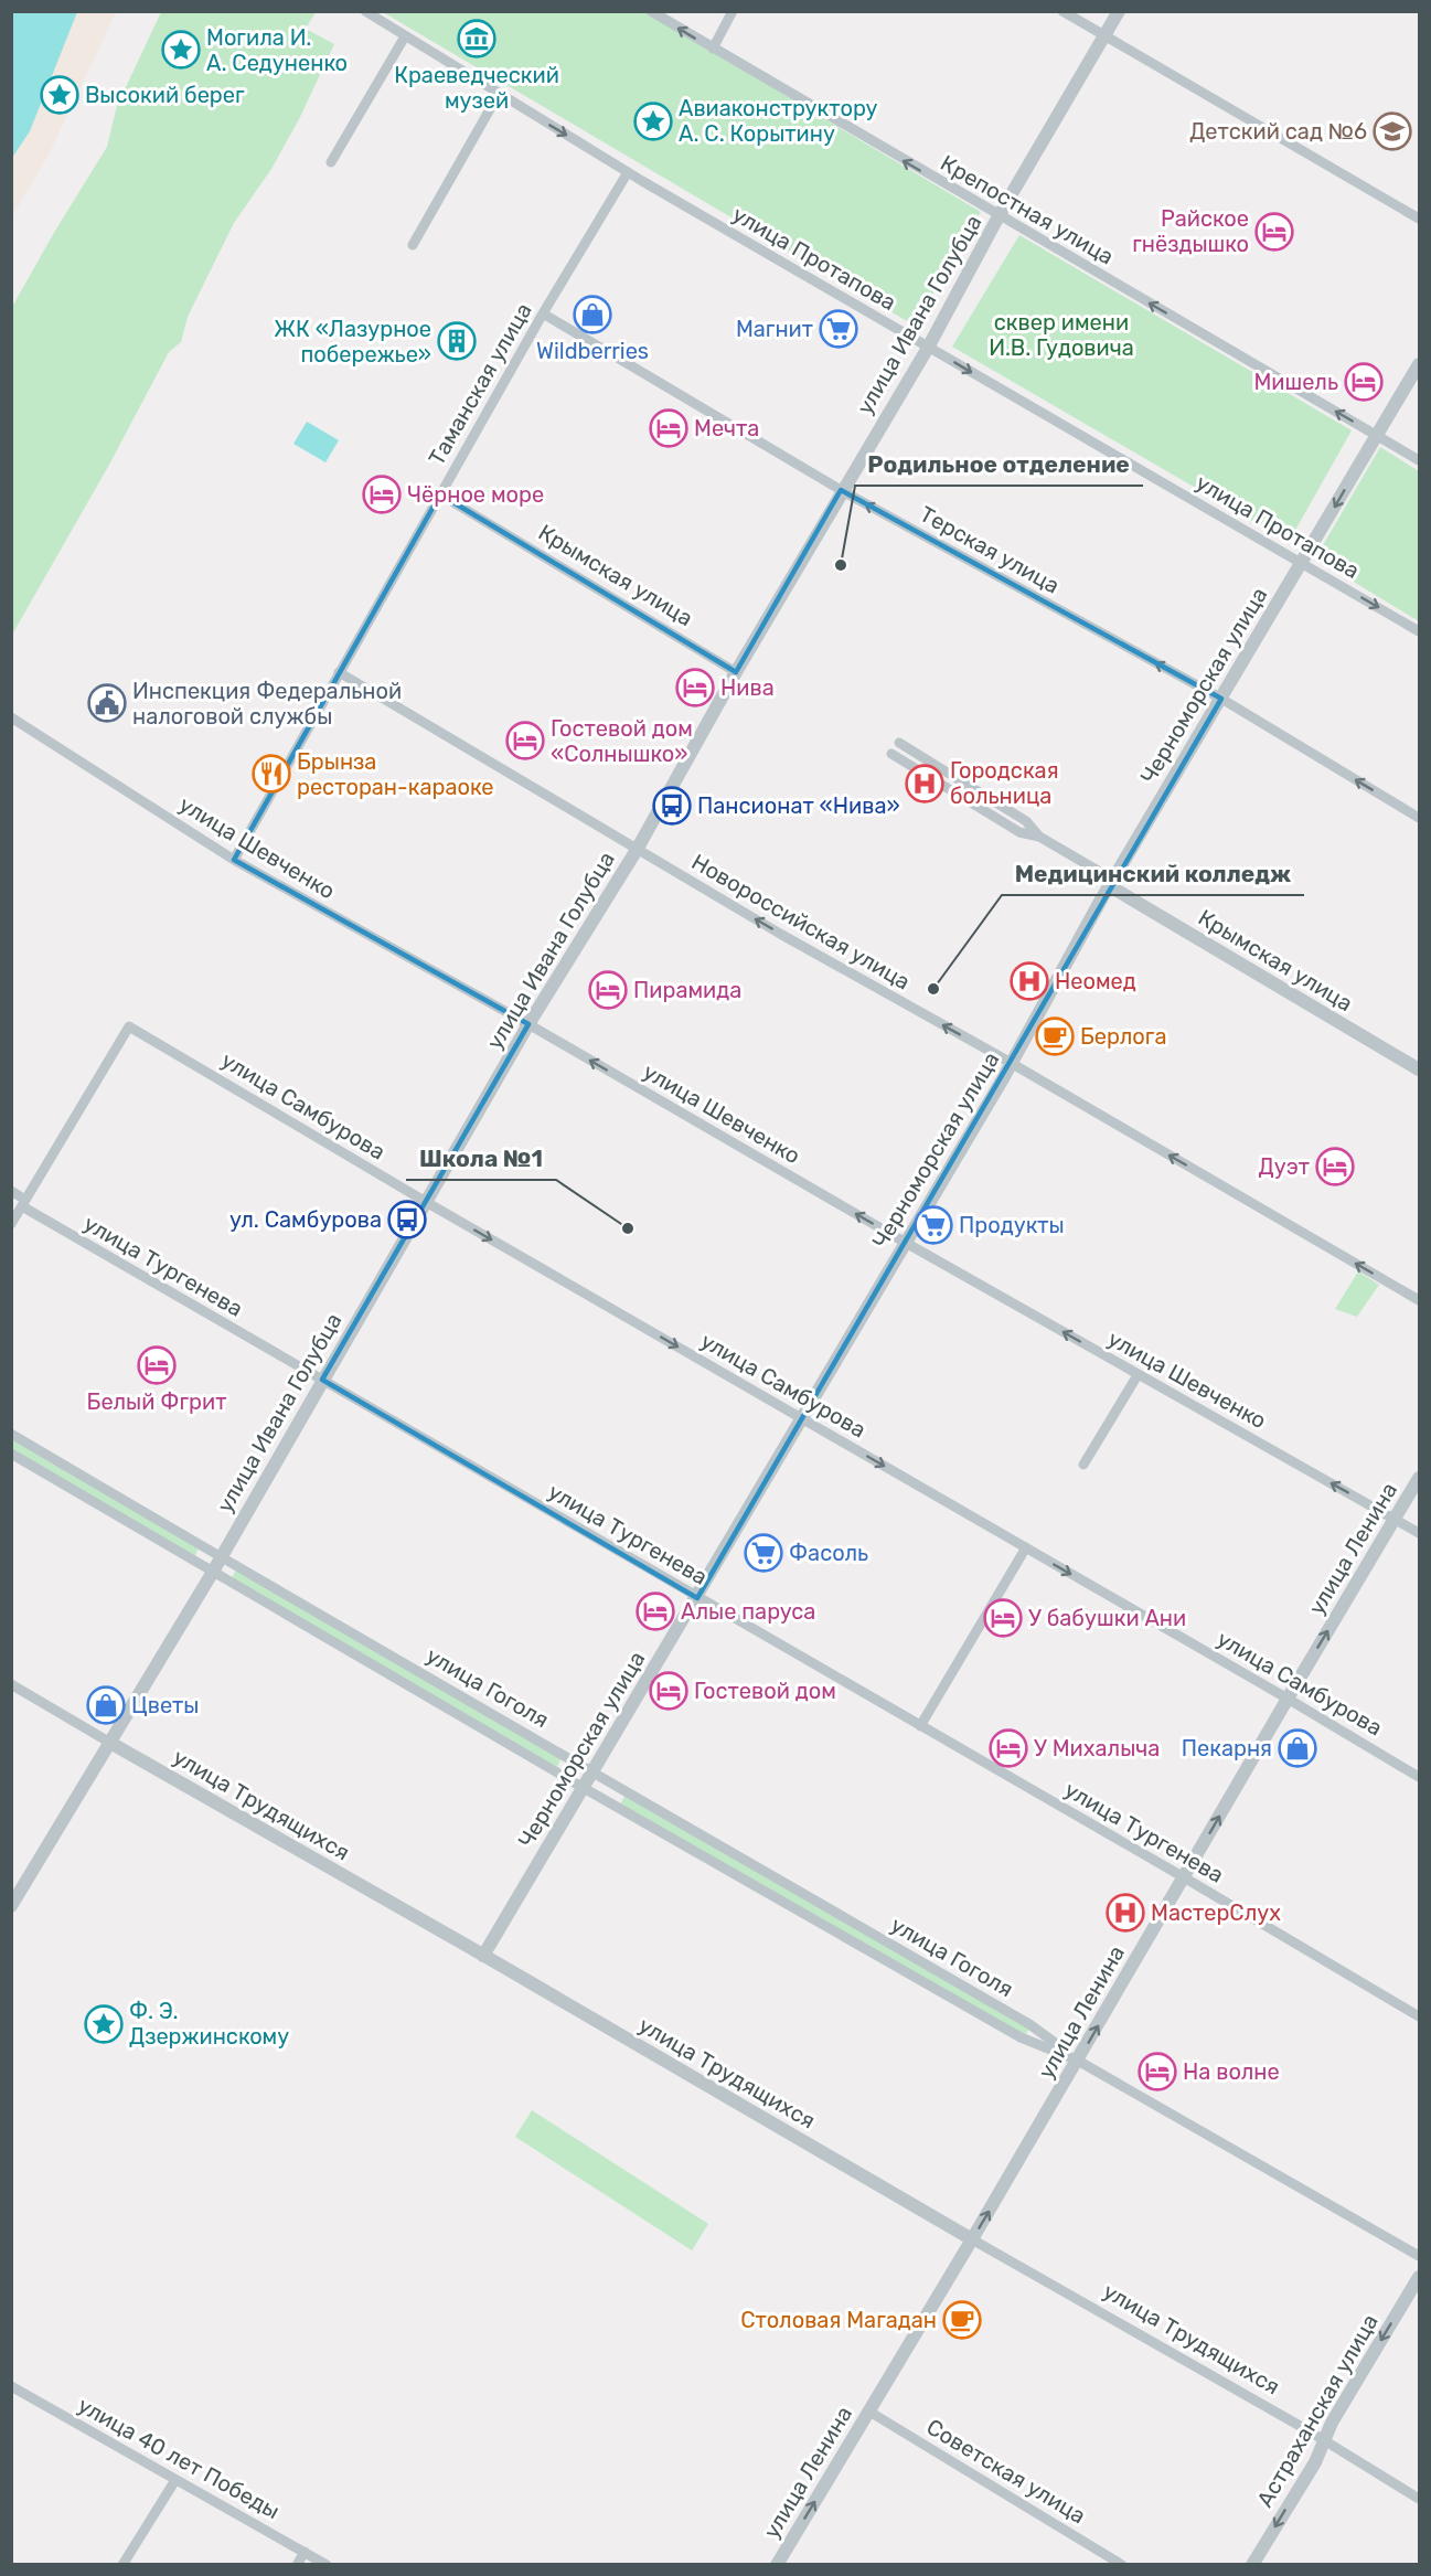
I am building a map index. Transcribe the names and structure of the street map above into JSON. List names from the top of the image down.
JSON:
{
  "streets": {
    "street": [
      "Крепостная улица",
      "улица Протапова",
      "улица Ивана Голубца",
      "Таманская улица",
      "Терская улица",
      "Крымская улица",
      "Черноморская улица",
      "улица Шевченко",
      "Новороссийская улица",
      "улица Самбурова",
      "улица Тургенева",
      "улица Ленина",
      "улица Гоголя",
      "улица Трудящихся",
      "Астраханская улица",
      "улица 40 лет Победы",
      "Советская улица"
    ]
  },
  "crossings": [
    ["Крепостная улица", "улица Ивана Голубца"],
    ["Крепостная улица", "Черноморская улица"],
    ["улица Протапова", "улица Ивана Голубца"],
    ["улица Протапова", "Таманская улица"],
    ["улица Протапова", "Черноморская улица"],
    ["улица Ивана Голубца", "Терская улица"],
    ["улица Ивана Голубца", "Крымская улица"],
    ["улица Ивана Голубца", "улица Шевченко"],
    ["улица Ивана Голубца", "Новороссийская улица"],
    ["улица Ивана Голубца", "улица Самбурова"],
    ["улица Ивана Голубца", "улица Тургенева"],
    ["улица Ивана Голубца", "улица Гоголя"],
    ["улица Ивана Голубца", "улица Трудящихся"],
    ["Таманская улица", "Терская улица"],
    ["Таманская улица", "Крымская улица"],
    ["Таманская улица", "улица Шевченко"],
    ["Таманская улица", "Новороссийская улица"],
    ["Терская улица", "Черноморская улица"],
    ["Крымская улица", "Черноморская улица"],
    ["Черноморская улица", "улица Шевченко"],
    ["Черноморская улица", "Новороссийская улица"],
    ["Черноморская улица", "улица Самбурова"],
    ["Черноморская улица", "улица Тургенева"],
    ["Черноморская улица", "улица Гоголя"],
    ["Черноморская улица", "улица Трудящихся"],
    ["улица Шевченко", "улица Ленина"],
    ["улица Самбурова", "улица Тургенева"],
    ["улица Самбурова", "улица Ленина"],
    ["улица Тургенева", "улица Ленина"],
    ["улица Ленина", "улица Гоголя"],
    ["улица Ленина", "улица Трудящихся"],
    ["улица Ленина", "Советская улица"],
    ["улица Трудящихся", "Астраханская улица"]
  ],
  "one_way": [
    "Крепостная улица",
    "улица Протапова",
    "Терская улица",
    "улица Шевченко",
    "Новороссийская улица",
    "улица Самбурова",
    "улица Ленина",
    "Астраханская улица"
  ],
  "parks": ["сквер имени И.В. Гудовича"],
  "places": {
    "museum": ["Краеведческий музей"],
    "place": [
      "Могила И. А. Седуненко",
      "Высокий берег",
      "Авиаконструктору А. С. Корытину",
      "Ф. Э. Дзержинскому"
    ],
    "school or university": ["Детский сад №6"],
    "hotel": [
      "Райское гнёздышко",
      "Мишель",
      "Мечта",
      "Чёрное море",
      "Нива",
      "Гостевой дом «Солнышко»",
      "Пирамида",
      "Дуэт",
      "Белый Фгрит",
      "Алые паруса",
      "У бабушки Ани",
      "Гостевой дом",
      "У Михалыча",
      "На волне"
    ],
    "shop": ["Wildberries", "Цветы", "Пекарня"],
    "supermarket": ["Магнит", "Продукты", "Фасоль"],
    "building": ["ЖК «Лазурное побережье»"],
    "other": ["Родильное отделение", "Медицинский колледж", "Школа №1"],
    "public building": ["Инспекция Федеральной налоговой службы"],
    "restaurant": ["Брынза ресторан-караоке"],
    "hospital": ["Городская больница", "Неомед", "МастерСлух"],
    "bus stop": ["Пансионат «Нива»", "ул. Самбурова"],
    "cafe": ["Берлога", "Столовая Магадан"]
  }
}
